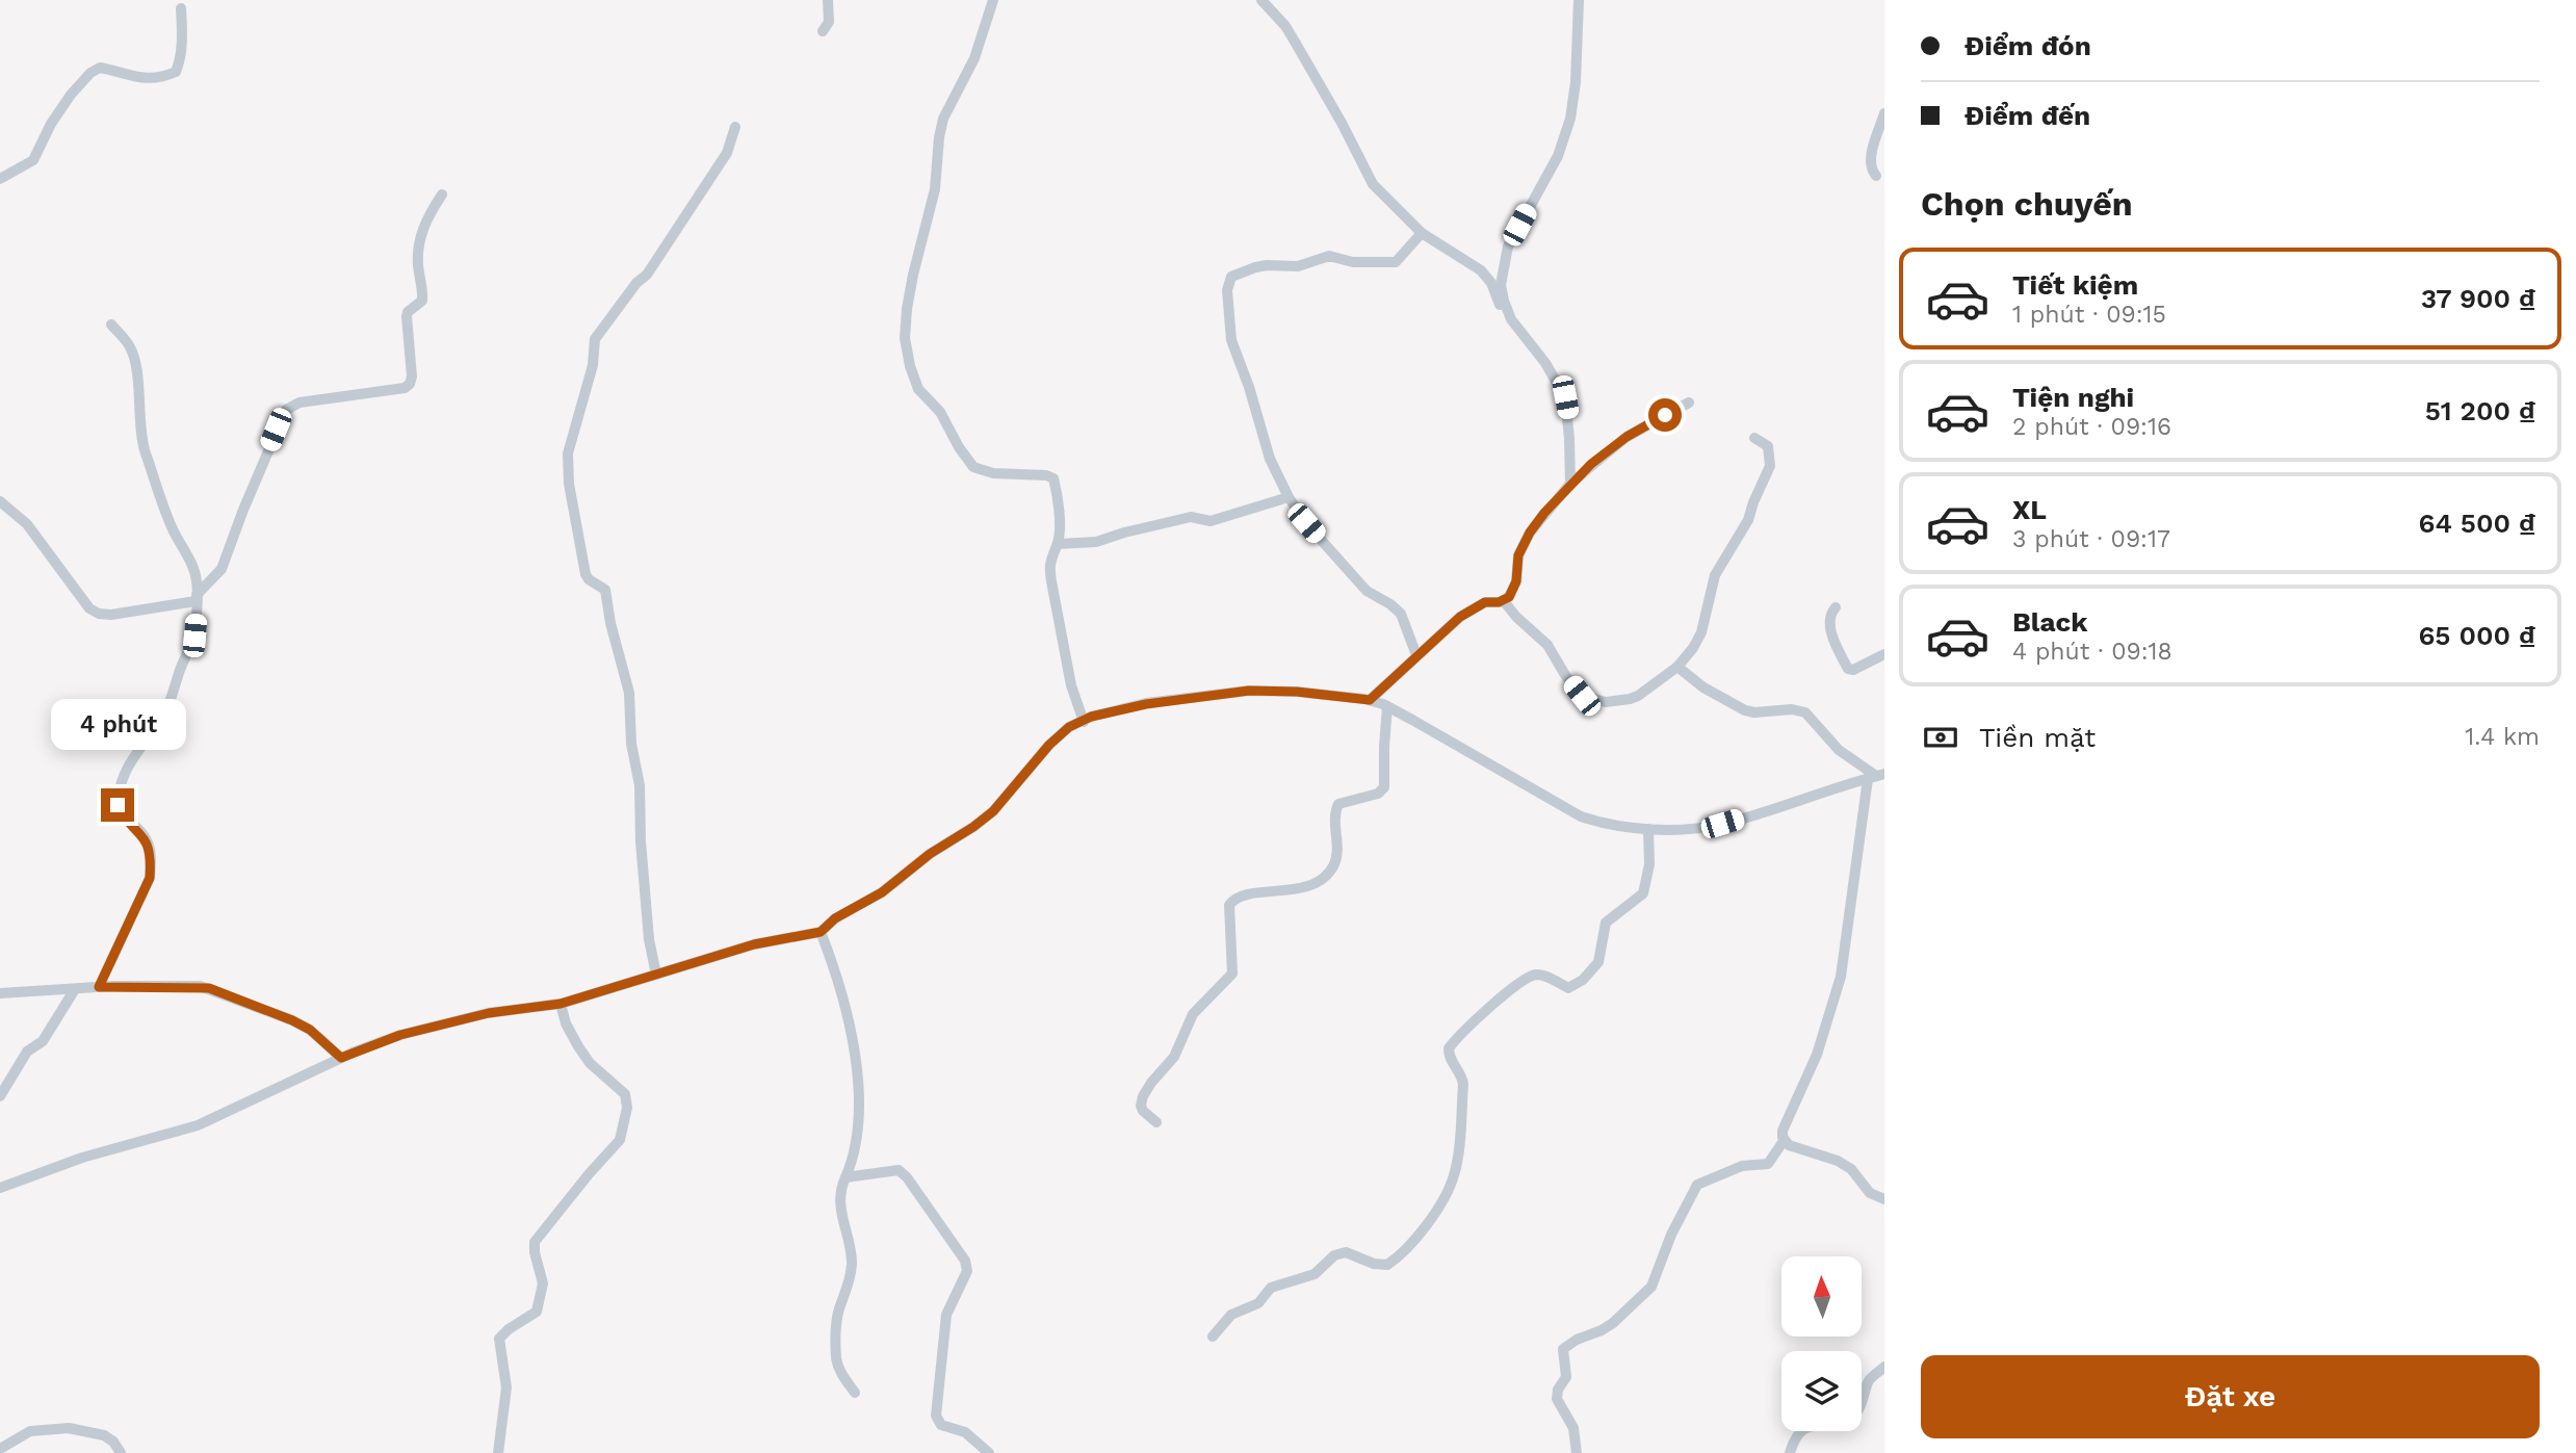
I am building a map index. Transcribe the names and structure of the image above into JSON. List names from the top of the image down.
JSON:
{
  "north": "top",
  "page": {
    "banner": ["Điểm đón", "Điểm đến"],
    "heading": "Chọn chuyến",
    "list": [
      {
        "name": "Tiết kiệm",
        "note": "1 phút · 09:15",
        "value": "37 900 ₫"
      },
      {
        "name": "Tiện nghi",
        "note": "2 phút · 09:16",
        "value": "51 200 ₫"
      },
      {
        "name": "XL",
        "note": "3 phút · 09:17",
        "value": "64 500 ₫"
      },
      {
        "name": "Black",
        "note": "4 phút · 09:18",
        "value": "65 000 ₫"
      }
    ],
    "pay": ["Tiền mặt", "1.4 km"],
    "bubble": "4 phút",
    "buttons": "Đặt xe"
  }
}
